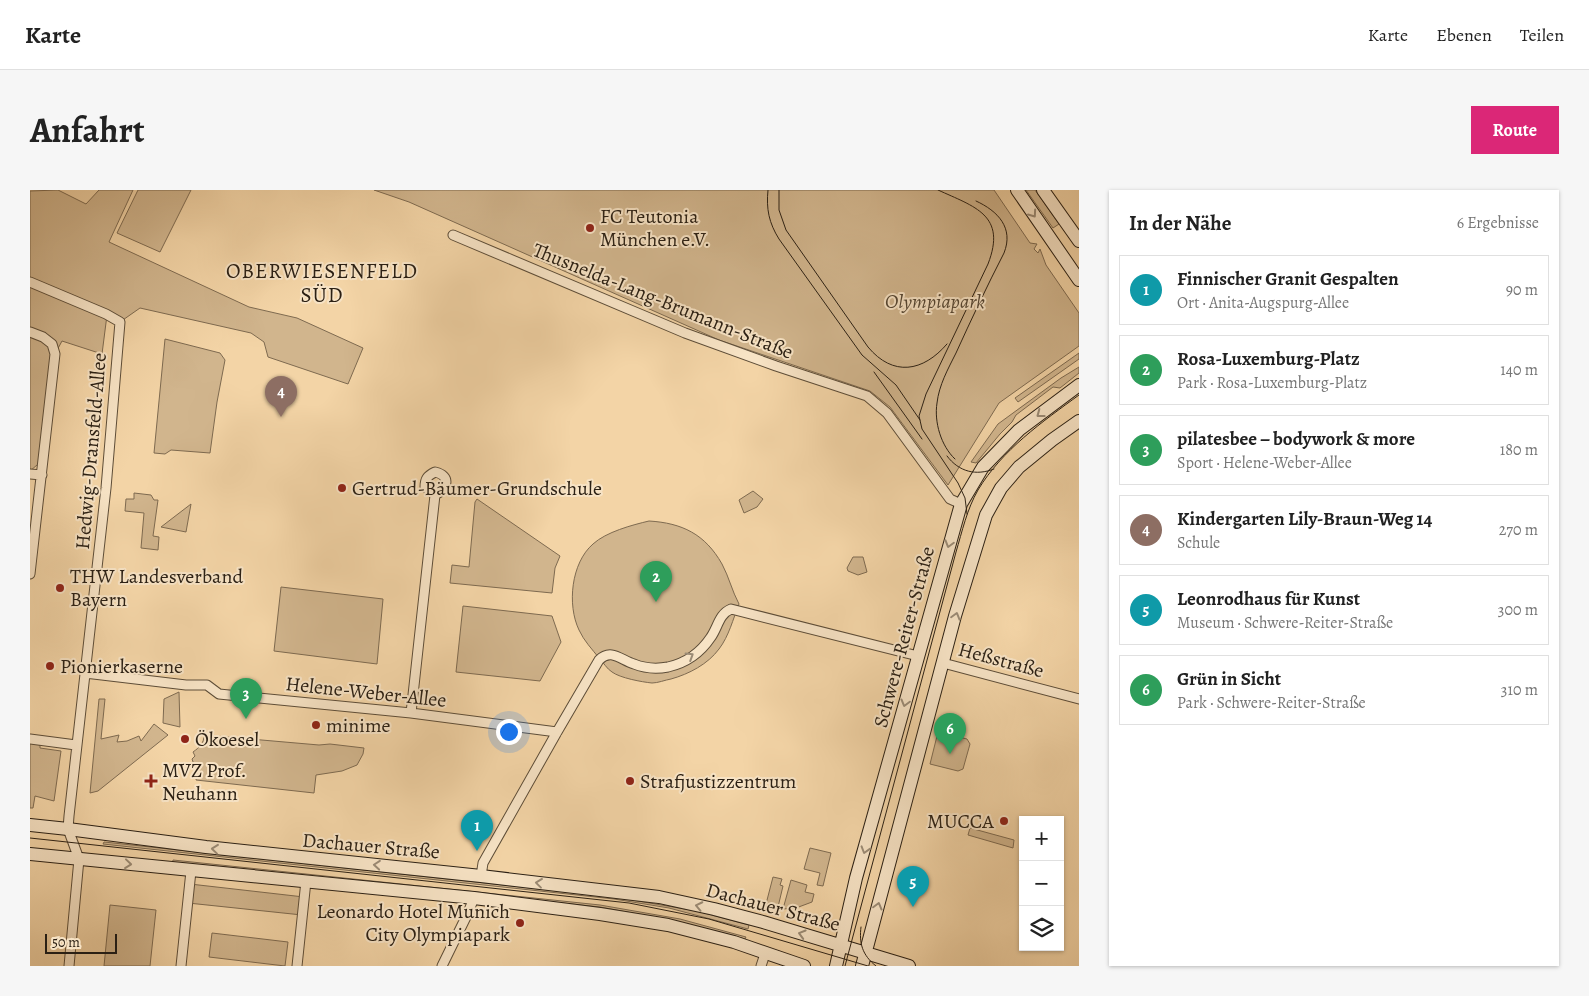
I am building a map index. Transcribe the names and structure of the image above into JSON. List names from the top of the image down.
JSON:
{
  "streets": {
    "main road": ["Schwere-Reiter-Straße", "Dachauer Straße"],
    "street": [
      "Thusnelda-Lang-Brumann-Straße",
      "Hedwig-Dransfeld-Allee",
      "Heßstraße",
      "Helene-Weber-Allee"
    ]
  },
  "crossings": [
    ["Thusnelda-Lang-Brumann-Straße", "Schwere-Reiter-Straße"],
    ["Hedwig-Dransfeld-Allee", "Helene-Weber-Allee"],
    ["Hedwig-Dransfeld-Allee", "Dachauer Straße"],
    ["Schwere-Reiter-Straße", "Dachauer Straße"]
  ],
  "districts": ["OBERWIESENFELD SÜD"],
  "parks": ["Olympiapark"],
  "places": {
    "other": [
      "FC Teutonia München e.V.",
      "Gertrud-Bäumer-Grundschule",
      "THW Landesverband Bayern",
      "Pionierkaserne",
      "minime",
      "Ökoesel",
      "Strafjustizzentrum",
      "MUCCA",
      "Leonardo Hotel Munich City Olympiapark"
    ],
    "health": ["MVZ Prof. Neuhann"]
  },
  "scale_bar": "50 m",
  "page": {
    "header": "Karte",
    "nav": ["Karte", "Ebenen", "Teilen"],
    "title": "Anfahrt",
    "buttons": "Route",
    "heading": ["In der Nähe", "6 Ergebnisse"],
    "list": [
      {
        "mark": "1",
        "name": "Finnischer Granit Gespalten",
        "note": "Ort · Anita-Augspurg-Allee",
        "value": "90 m"
      },
      {
        "mark": "2",
        "name": "Rosa-Luxemburg-Platz",
        "note": "Park · Rosa-Luxemburg-Platz",
        "value": "140 m"
      },
      {
        "mark": "3",
        "name": "pilatesbee – bodywork & more",
        "note": "Sport · Helene-Weber-Allee",
        "value": "180 m"
      },
      {
        "mark": "4",
        "name": "Kindergarten Lily-Braun-Weg 14",
        "note": "Schule",
        "value": "270 m"
      },
      {
        "mark": "5",
        "name": "Leonrodhaus für Kunst",
        "note": "Museum · Schwere-Reiter-Straße",
        "value": "300 m"
      },
      {
        "mark": "6",
        "name": "Grün in Sicht",
        "note": "Park · Schwere-Reiter-Straße",
        "value": "310 m"
      }
    ],
    "pins": [
      "4",
      "2",
      "3",
      "6",
      "1",
      "5"
    ],
    "map_buttons": ["+", "−"],
    "scale": "50 m"
  }
}
